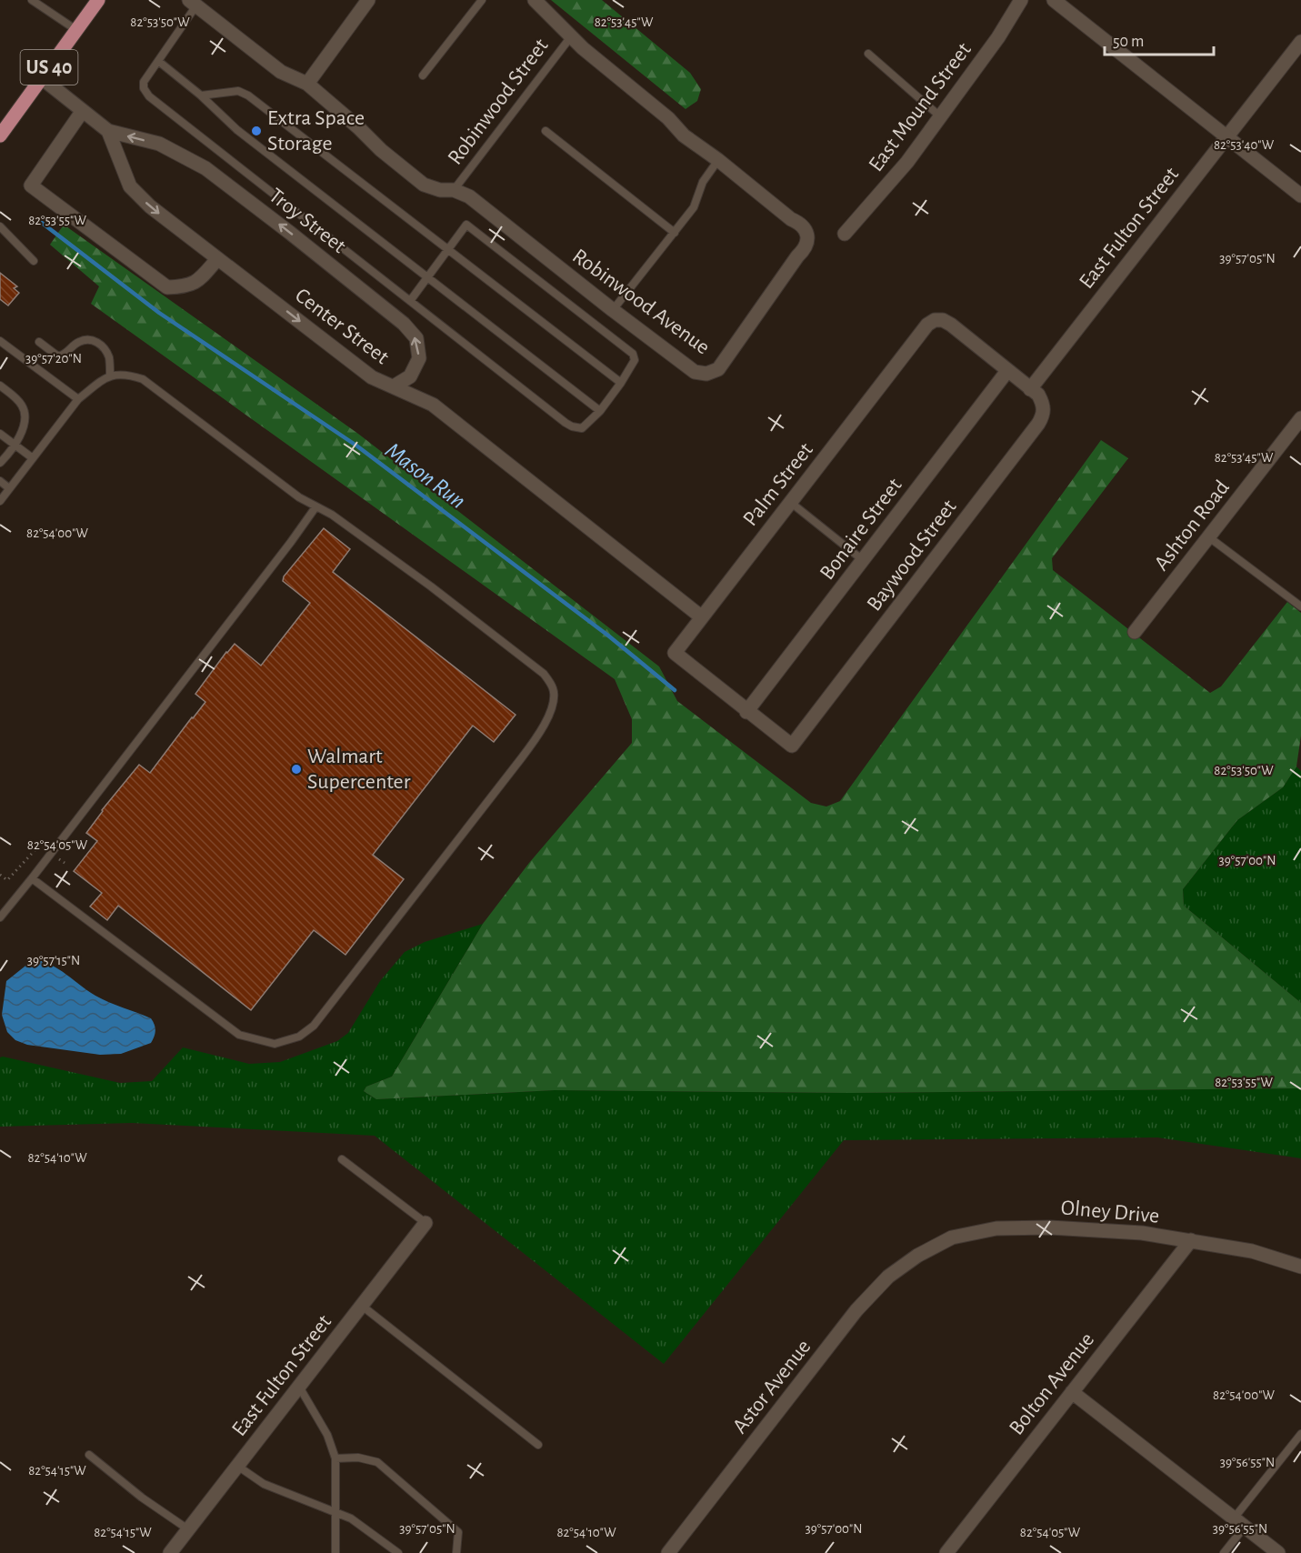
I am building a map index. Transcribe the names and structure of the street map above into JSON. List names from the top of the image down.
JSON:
{
  "streets": {
    "main road": ["US 40"],
    "street": [
      "East Mound Street",
      "Troy Street",
      "East Fulton Street",
      "Robinwood Avenue",
      "Center Street",
      "Palm Street",
      "Ashton Road",
      "Bonaire Street",
      "Baywood Street",
      "Olney Drive",
      "Bolton Avenue",
      "Astor Avenue"
    ],
    "lane": ["Robinwood Street"]
  },
  "crossings": [
    ["Robinwood Street", "Robinwood Avenue"],
    ["Troy Street", "Center Street"],
    ["East Fulton Street", "Palm Street"],
    ["East Fulton Street", "Baywood Street"],
    ["Center Street", "Palm Street"],
    ["Palm Street", "Bonaire Street"],
    ["Palm Street", "Baywood Street"],
    ["Olney Drive", "Bolton Avenue"],
    ["Olney Drive", "Astor Avenue"]
  ],
  "one_way": ["Troy Street", "Center Street"],
  "water": ["Mason Run"],
  "places": ["Extra Space Storage", "Walmart Supercenter"],
  "scale_bar": "50 m",
  "coordinates": [
    "82°53'50\"W",
    "82°53'45\"W",
    "82°53'40\"W",
    "82°53'55\"W",
    "39°57'05\"N",
    "39°57'20\"N",
    "82°54'00\"W",
    "82°54'05\"W",
    "39°57'00\"N",
    "39°57'15\"N",
    "82°54'10\"W",
    "39°56'55\"N",
    "82°54'15\"W"
  ]
}
